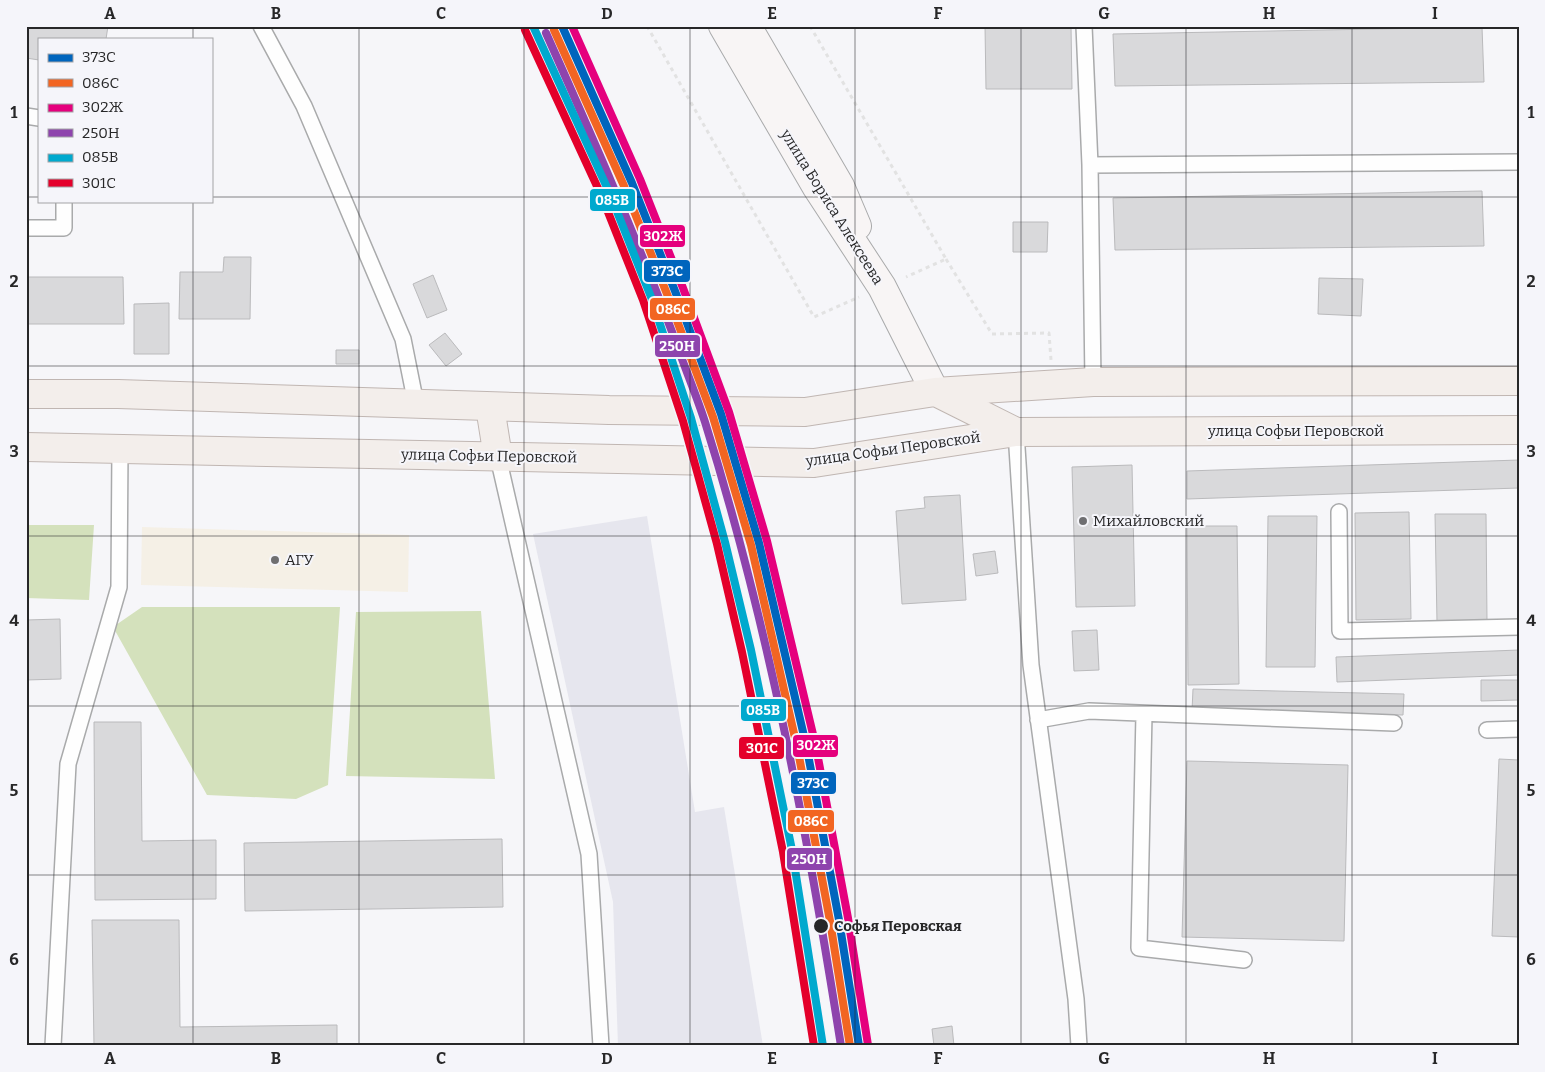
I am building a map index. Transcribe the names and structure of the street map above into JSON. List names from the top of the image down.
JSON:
{
  "streets": {
    "main road": ["улица Софьи Перовской"],
    "street": ["улица Бориса Алексеева"]
  },
  "places": ["Михайловский", "АГУ", "Софья Перовская"],
  "lines": [
    "transit line 373C",
    "transit line 302Ж",
    "transit line 085В",
    "transit line 086С",
    "transit line 301С",
    "transit line 250Н"
  ],
  "legend": [
    "373C",
    "086С",
    "302Ж",
    "250Н",
    "085В",
    "301С"
  ],
  "grid": {
    "columns": [
      "A",
      "B",
      "C",
      "D",
      "E",
      "F",
      "G",
      "H",
      "I"
    ],
    "rows": [
      "1",
      "2",
      "3",
      "4",
      "5",
      "6"
    ]
  }
}
